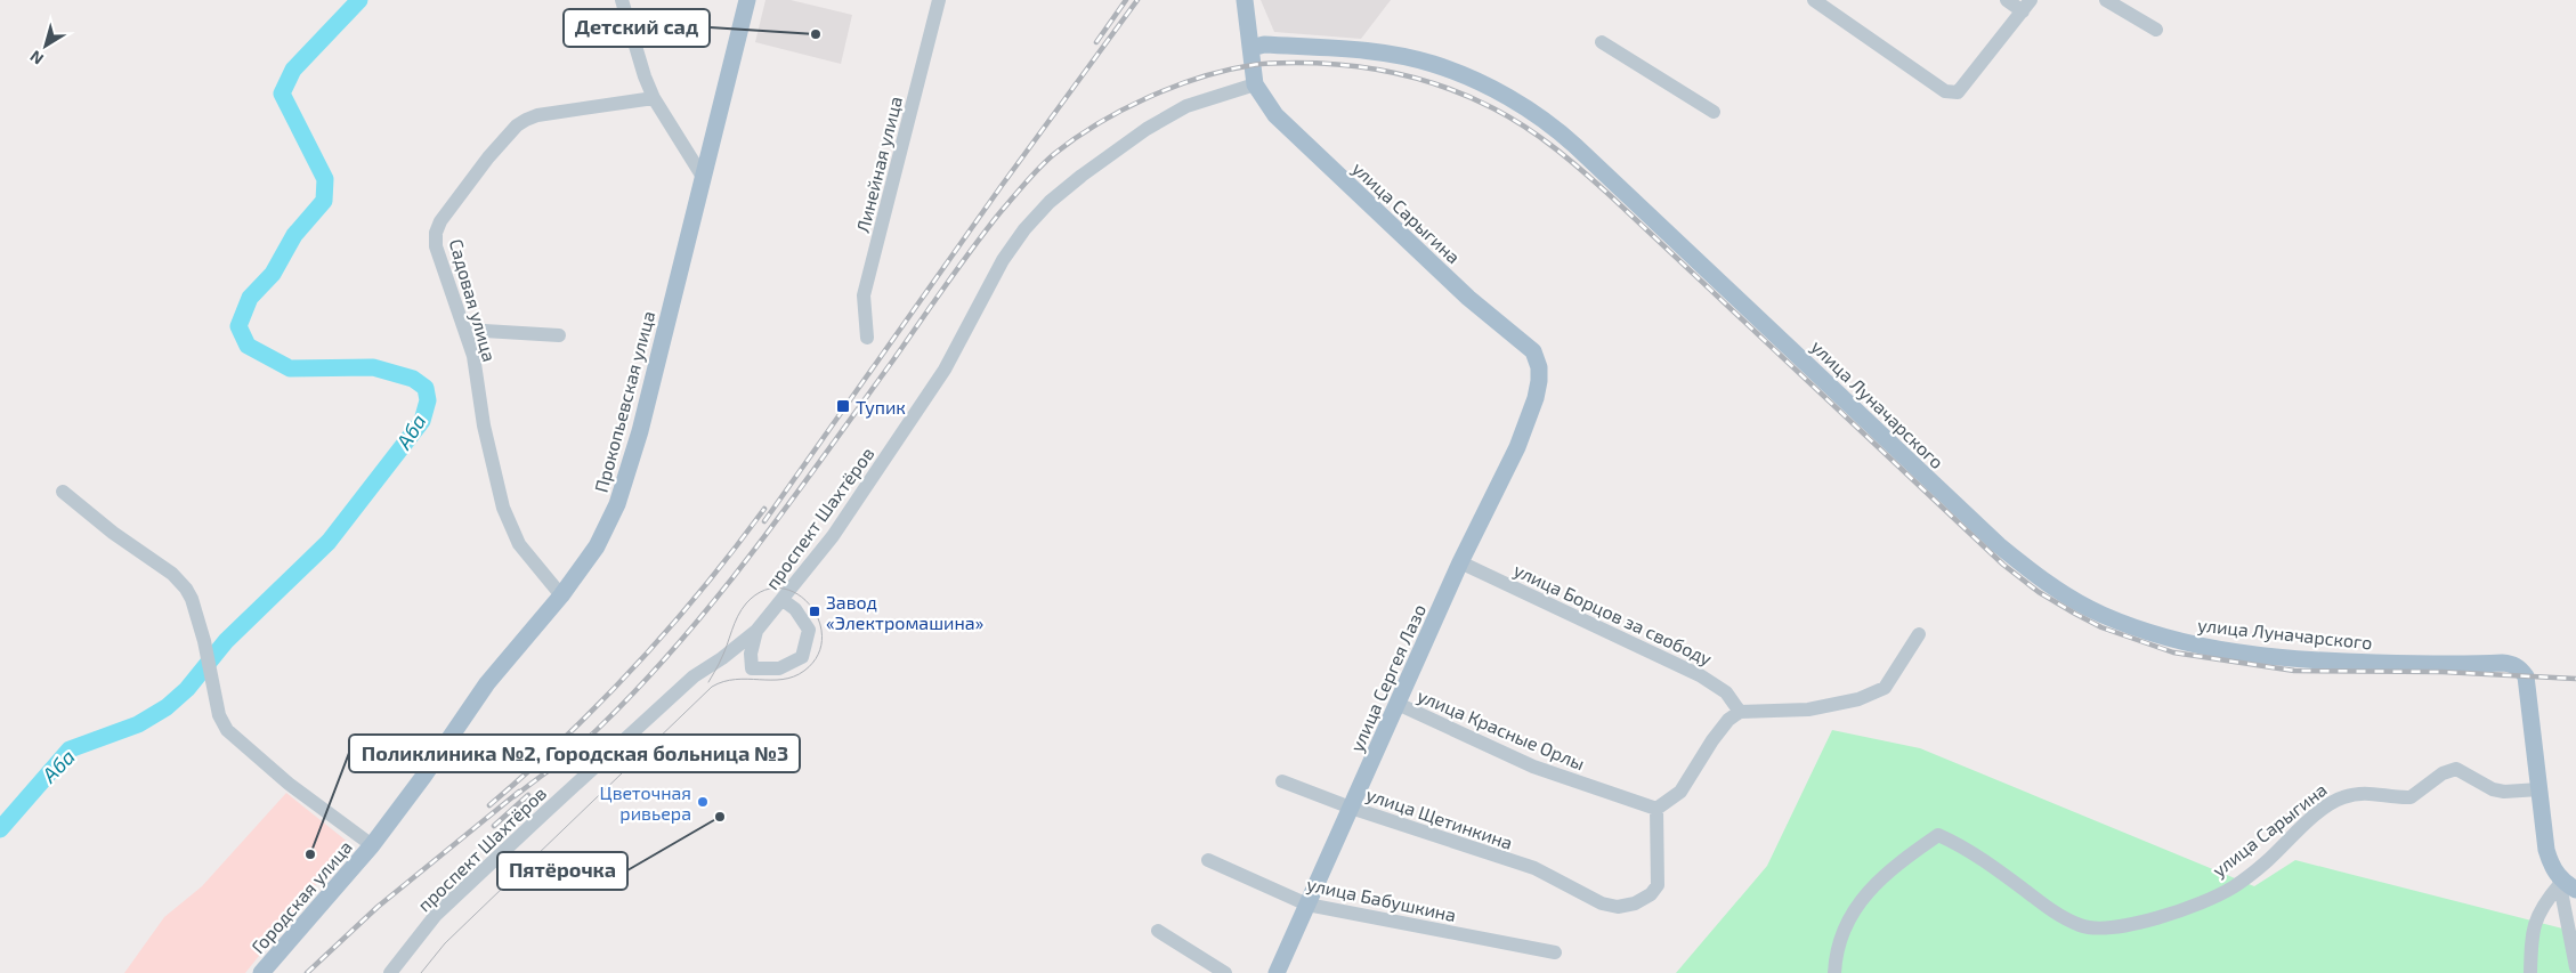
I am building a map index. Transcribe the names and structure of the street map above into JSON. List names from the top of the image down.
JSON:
{
  "streets": {
    "main road": [
      "улица Сарыгина",
      "Прокопьевская улица",
      "улица Луначарского",
      "улица Сергея Лазо",
      "Городская улица"
    ],
    "street": [
      "Линейная улица",
      "Садовая улица",
      "проспект Шахтёров",
      "улица Борцов за свободу",
      "улица Красные Орлы",
      "улица Щетинкина",
      "улица Бабушкина"
    ]
  },
  "crossings": [
    ["улица Сарыгина", "улица Луначарского"],
    ["улица Сарыгина", "проспект Шахтёров"],
    ["улица Сарыгина", "улица Сергея Лазо"],
    ["Садовая улица", "Прокопьевская улица"],
    ["Прокопьевская улица", "Городская улица"],
    ["улица Борцов за свободу", "улица Сергея Лазо"],
    ["улица Сергея Лазо", "улица Красные Орлы"],
    ["улица Сергея Лазо", "улица Щетинкина"],
    ["улица Сергея Лазо", "улица Бабушкина"],
    ["улица Красные Орлы", "улица Щетинкина"]
  ],
  "water": ["Аба"],
  "places": {
    "other": [
      "Детский сад",
      "Цветочная ривьера",
      "Пятёрочка",
      "Поликлиника №2, Городская больница №3"
    ],
    "transit": ["Тупик", "Завод «Электромашина»"]
  },
  "north": "bottom left"
}
